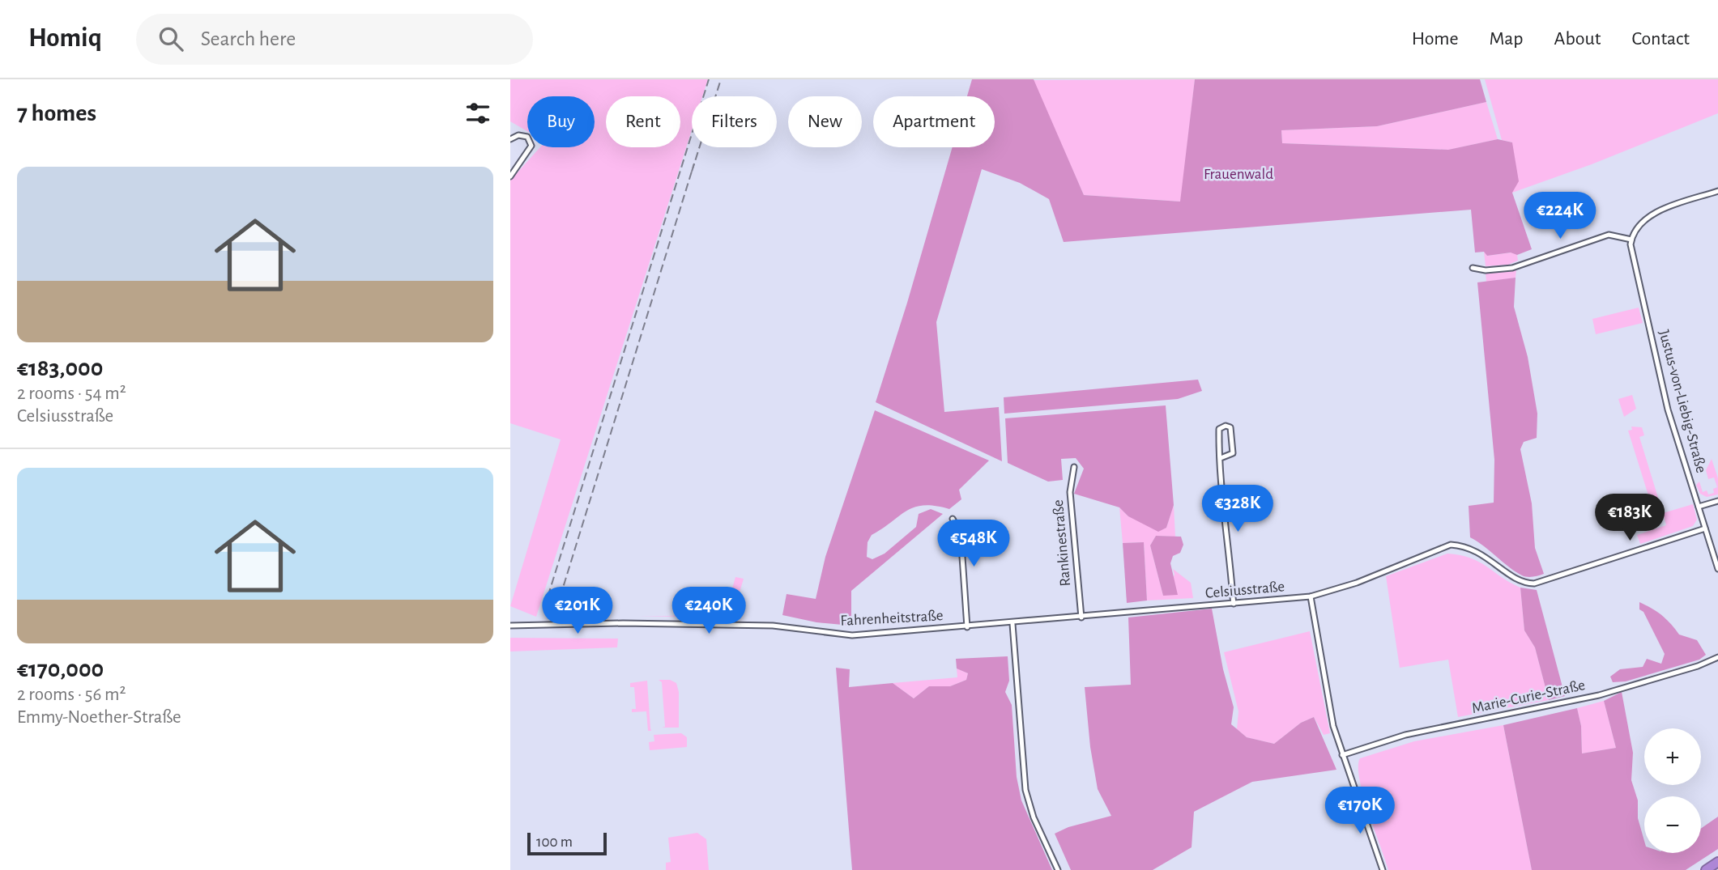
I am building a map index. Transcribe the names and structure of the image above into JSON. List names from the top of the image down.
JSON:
{
  "streets": {
    "street": [
      "Justus-von-Liebig-Straße",
      "Rankinestraße",
      "Celsiusstraße",
      "Fahrenheitstraße",
      "Marie-Curie-Straße"
    ]
  },
  "crossings": [
    ["Justus-von-Liebig-Straße", "Celsiusstraße"],
    ["Rankinestraße", "Celsiusstraße"],
    ["Celsiusstraße", "Fahrenheitstraße"]
  ],
  "parks": ["Frauenwald"],
  "scale_bar": "100 m",
  "page": {
    "header": "Homiq",
    "search": "Search here",
    "nav": [
      "Home",
      "Map",
      "About",
      "Contact"
    ],
    "heading": "7 homes",
    "chip": [
      "Buy",
      "Rent",
      "Filters",
      "New",
      "Apartment"
    ],
    "list": [
      {
        "name": "€183,000",
        "note": "2 rooms · 54 m² · Celsiusstraße"
      },
      {
        "name": "€170,000",
        "note": "2 rooms · 56 m² · Emmy-Noether-Straße"
      }
    ],
    "price": [
      "€224K",
      "€328K",
      "€183K",
      "€548K",
      "€201K",
      "€240K",
      "€170K"
    ],
    "map_buttons": ["+", "−"],
    "scale": "100 m"
  }
}
